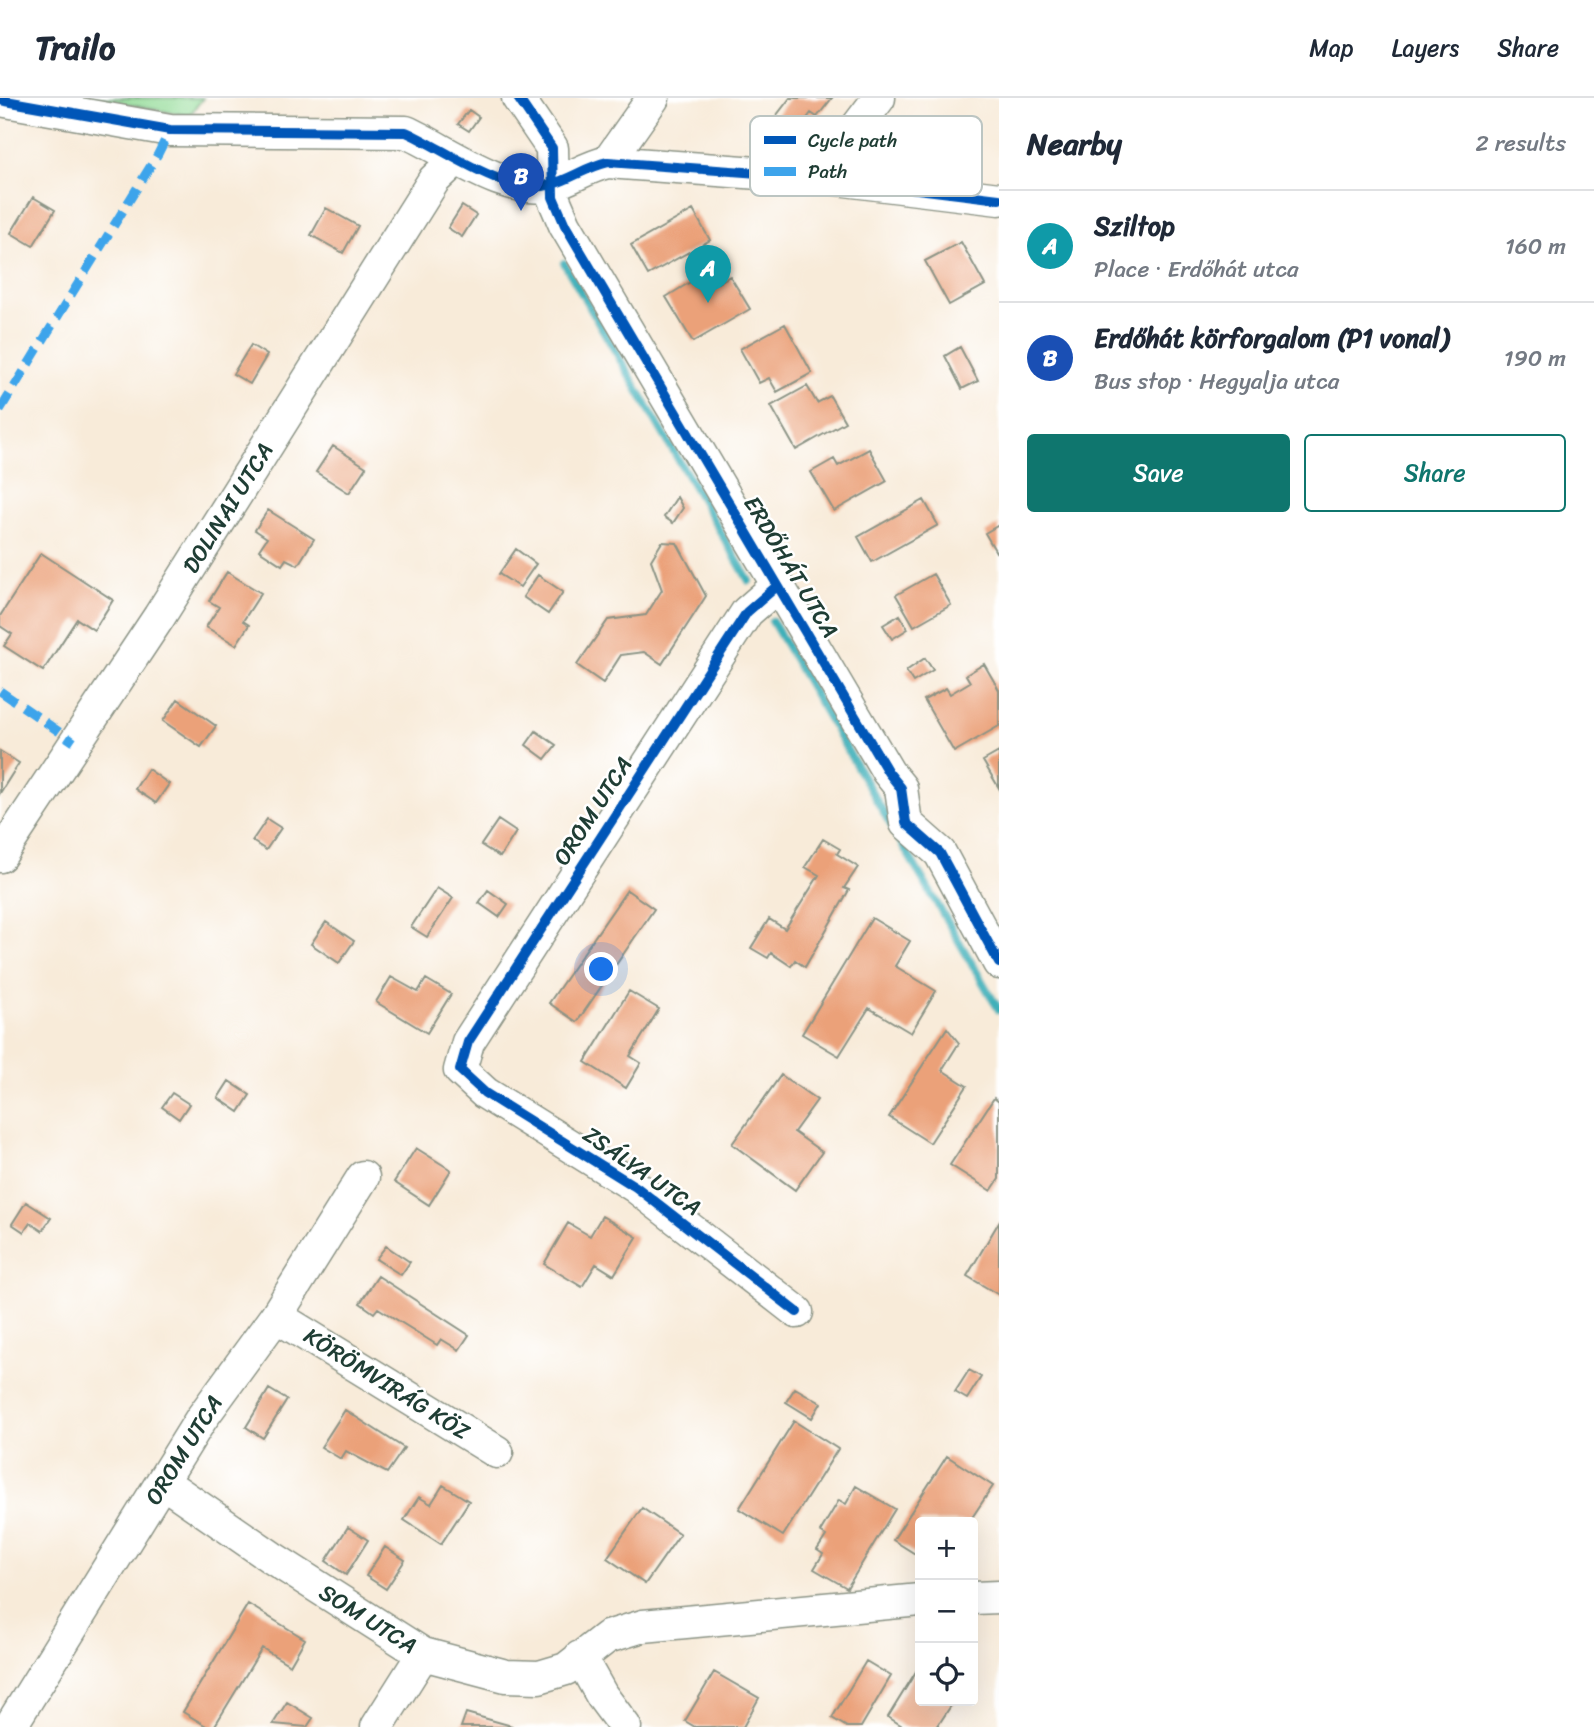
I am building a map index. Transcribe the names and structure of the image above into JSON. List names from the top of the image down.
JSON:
{
  "streets": {
    "street": [
      "DOLINAI UTCA",
      "ERDŐHÁT UTCA",
      "OROM UTCA",
      "ZSÁLYA UTCA",
      "KÖRÖMVIRÁG KÖZ",
      "SOM UTCA"
    ]
  },
  "crossings": [
    ["ERDŐHÁT UTCA", "OROM UTCA"],
    ["OROM UTCA", "ZSÁLYA UTCA"],
    ["OROM UTCA", "KÖRÖMVIRÁG KÖZ"],
    ["OROM UTCA", "SOM UTCA"]
  ],
  "legend": ["Cycle path", "Path"],
  "page": {
    "header": "Trailo",
    "nav": ["Map", "Layers", "Share"],
    "heading": ["Nearby", "2 results"],
    "pins": ["B", "A"],
    "list": [
      {
        "mark": "A",
        "name": "Sziltop",
        "note": "Place · Erdőhát utca",
        "value": "160 m"
      },
      {
        "mark": "B",
        "name": "Erdőhát körforgalom (P1 vonal)",
        "note": "Bus stop · Hegyalja utca",
        "value": "190 m"
      }
    ],
    "buttons": ["Save", "Share"],
    "map_buttons": ["+", "−"]
  }
}
